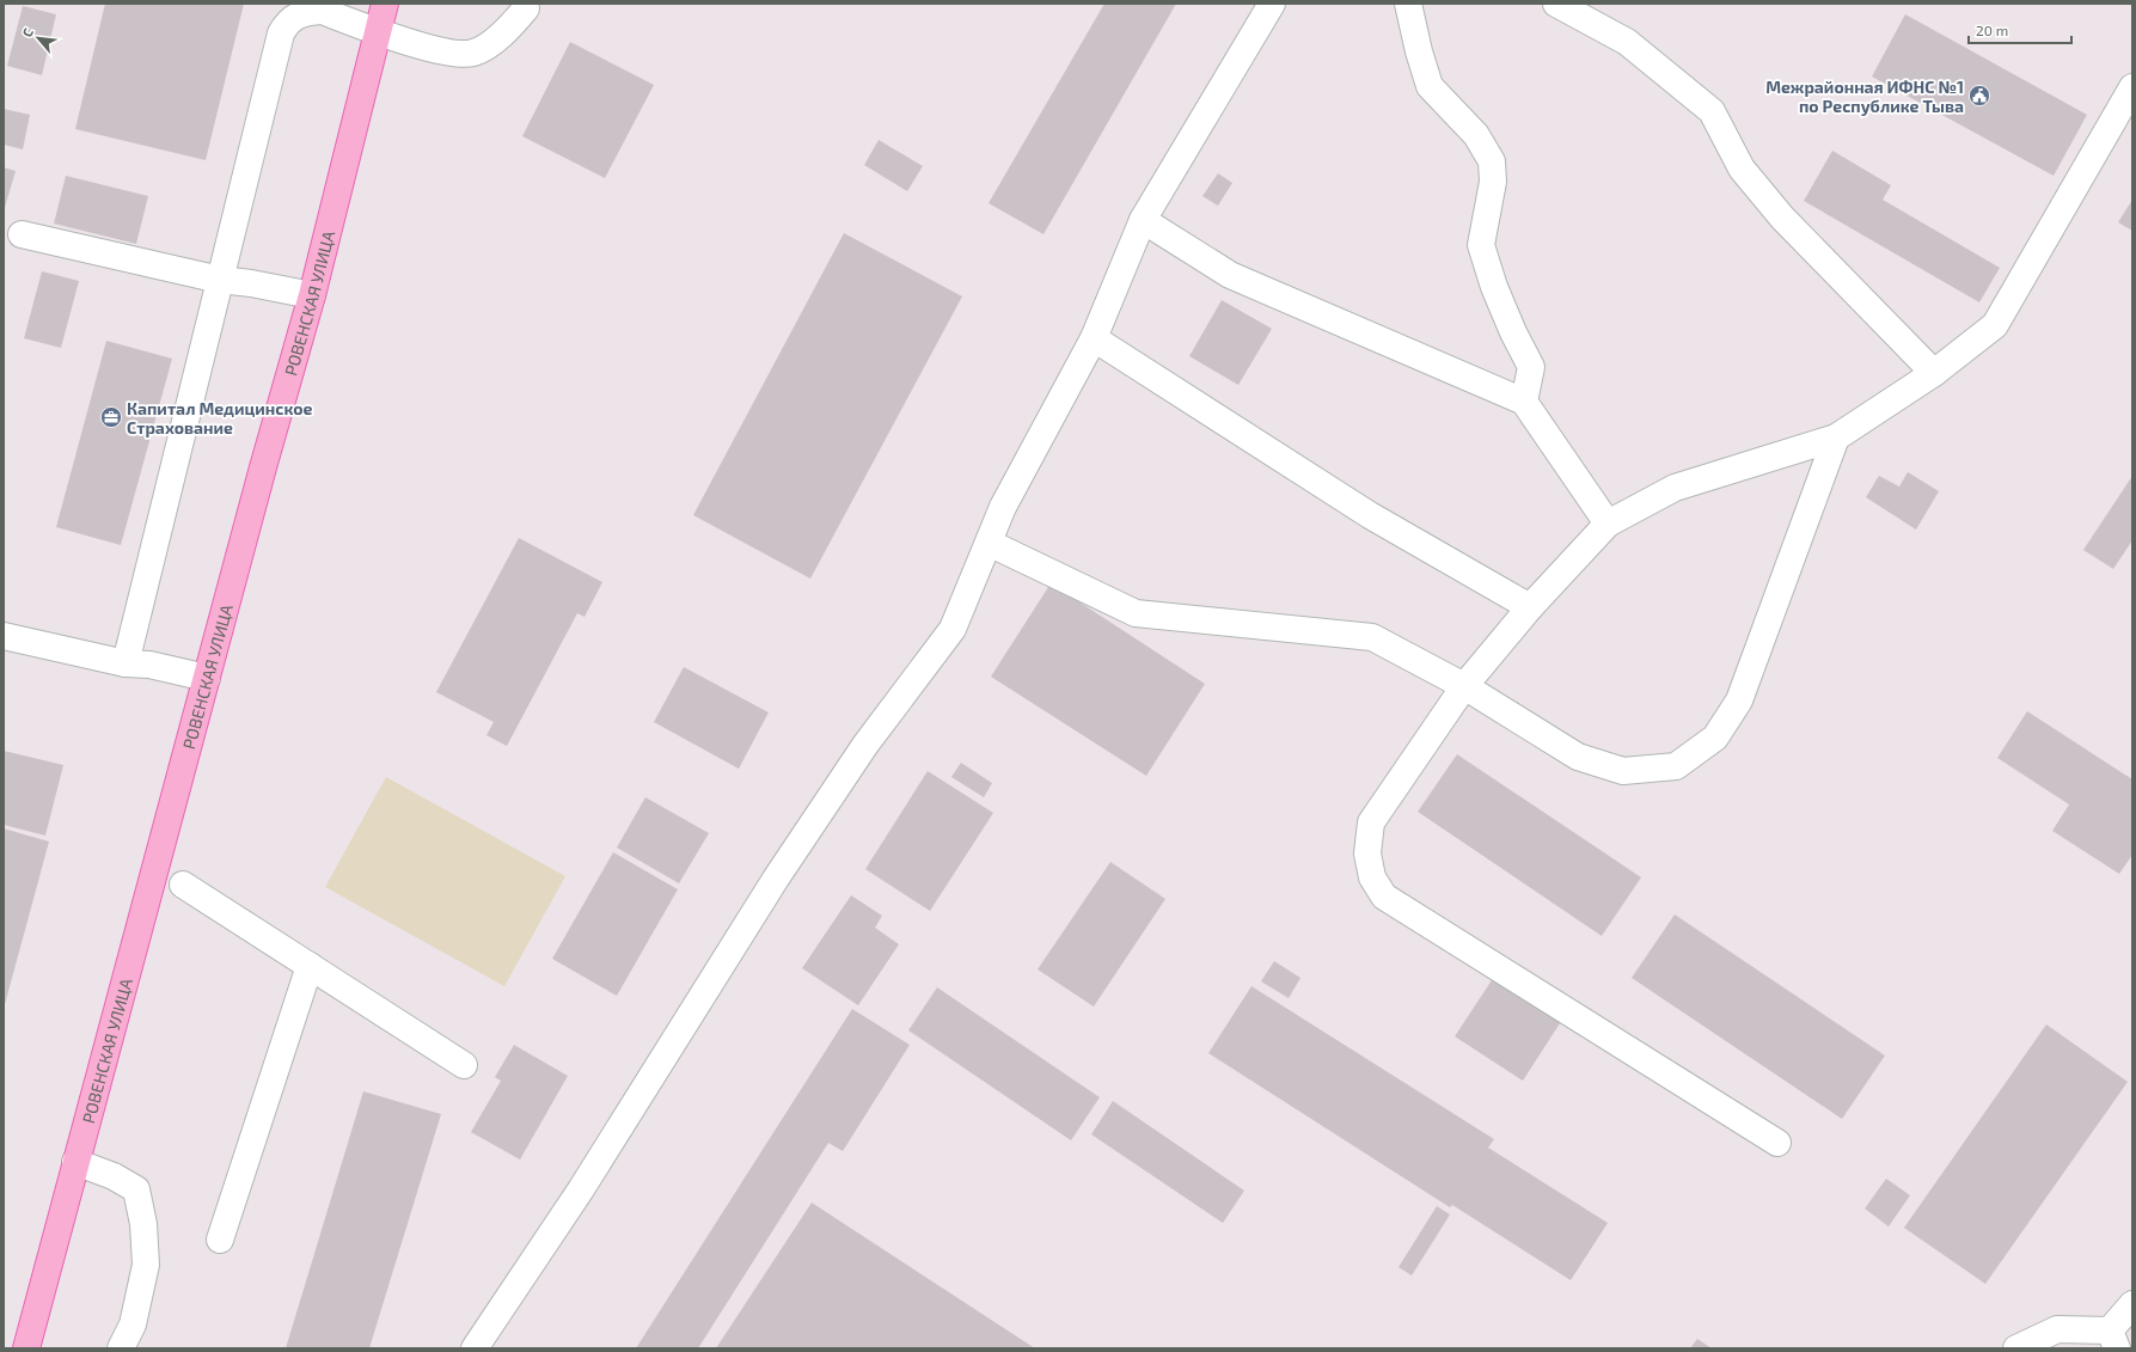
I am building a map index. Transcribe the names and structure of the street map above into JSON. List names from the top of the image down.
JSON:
{
  "streets": {
    "main road": ["РОВЕНСКАЯ УЛИЦА"]
  },
  "places": {
    "public building": ["Межрайонная ИФНС №1 по Республике Тыва"],
    "office": ["Капитал Медицинское Страхование"]
  },
  "scale_bar": "20 m",
  "north": "top left"
}
